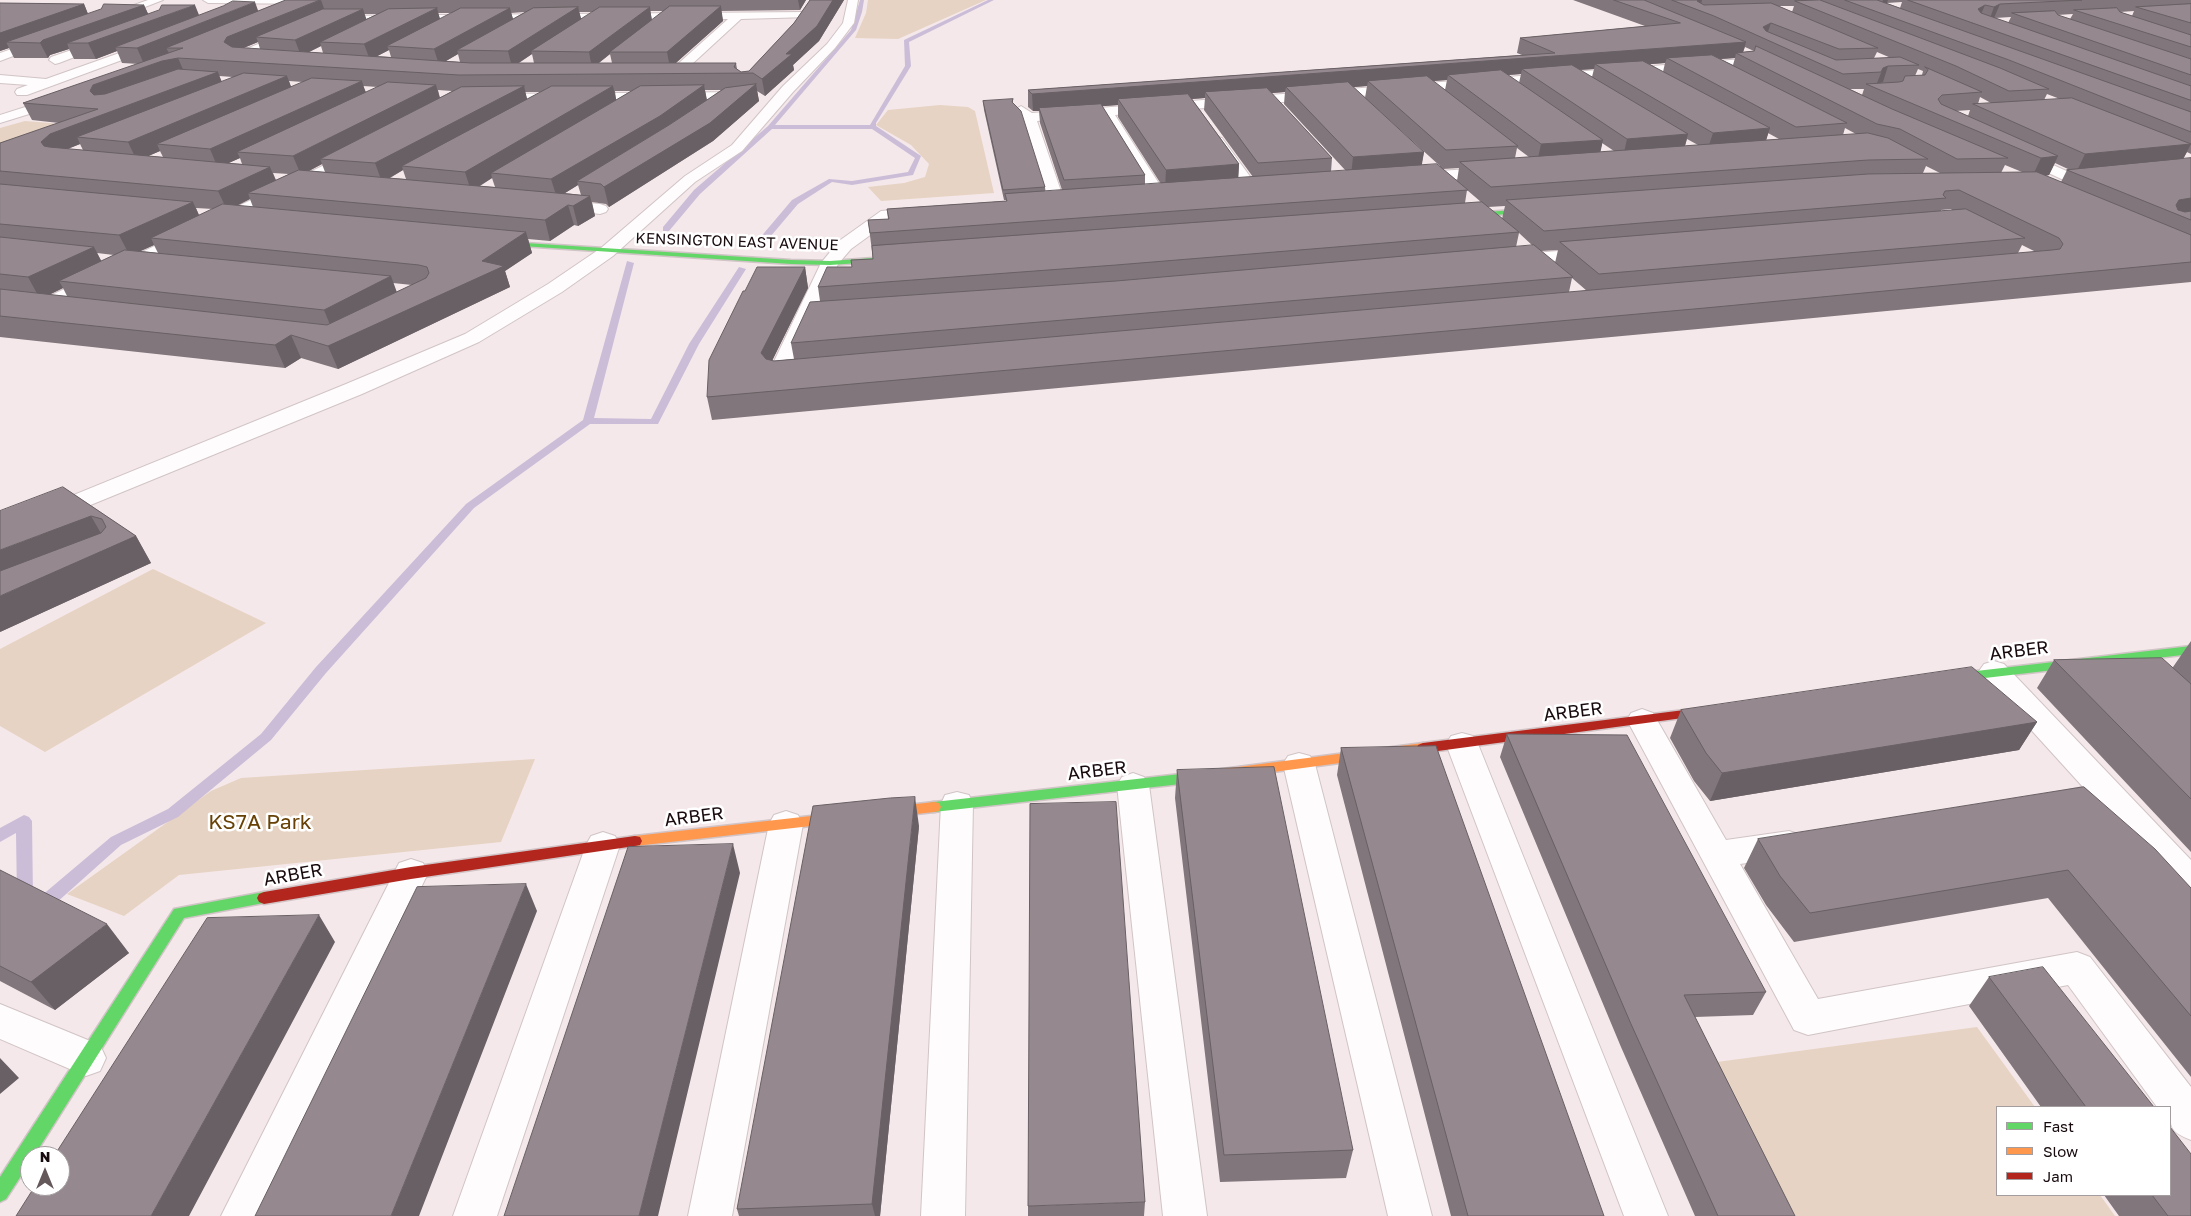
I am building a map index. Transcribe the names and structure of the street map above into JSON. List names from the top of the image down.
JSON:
{
  "streets": {
    "street": ["KENSINGTON EAST AVENUE", "ARBER"]
  },
  "parks": ["KS7A Park"],
  "legend": ["Fast", "Slow", "Jam"],
  "north": "top"
}
